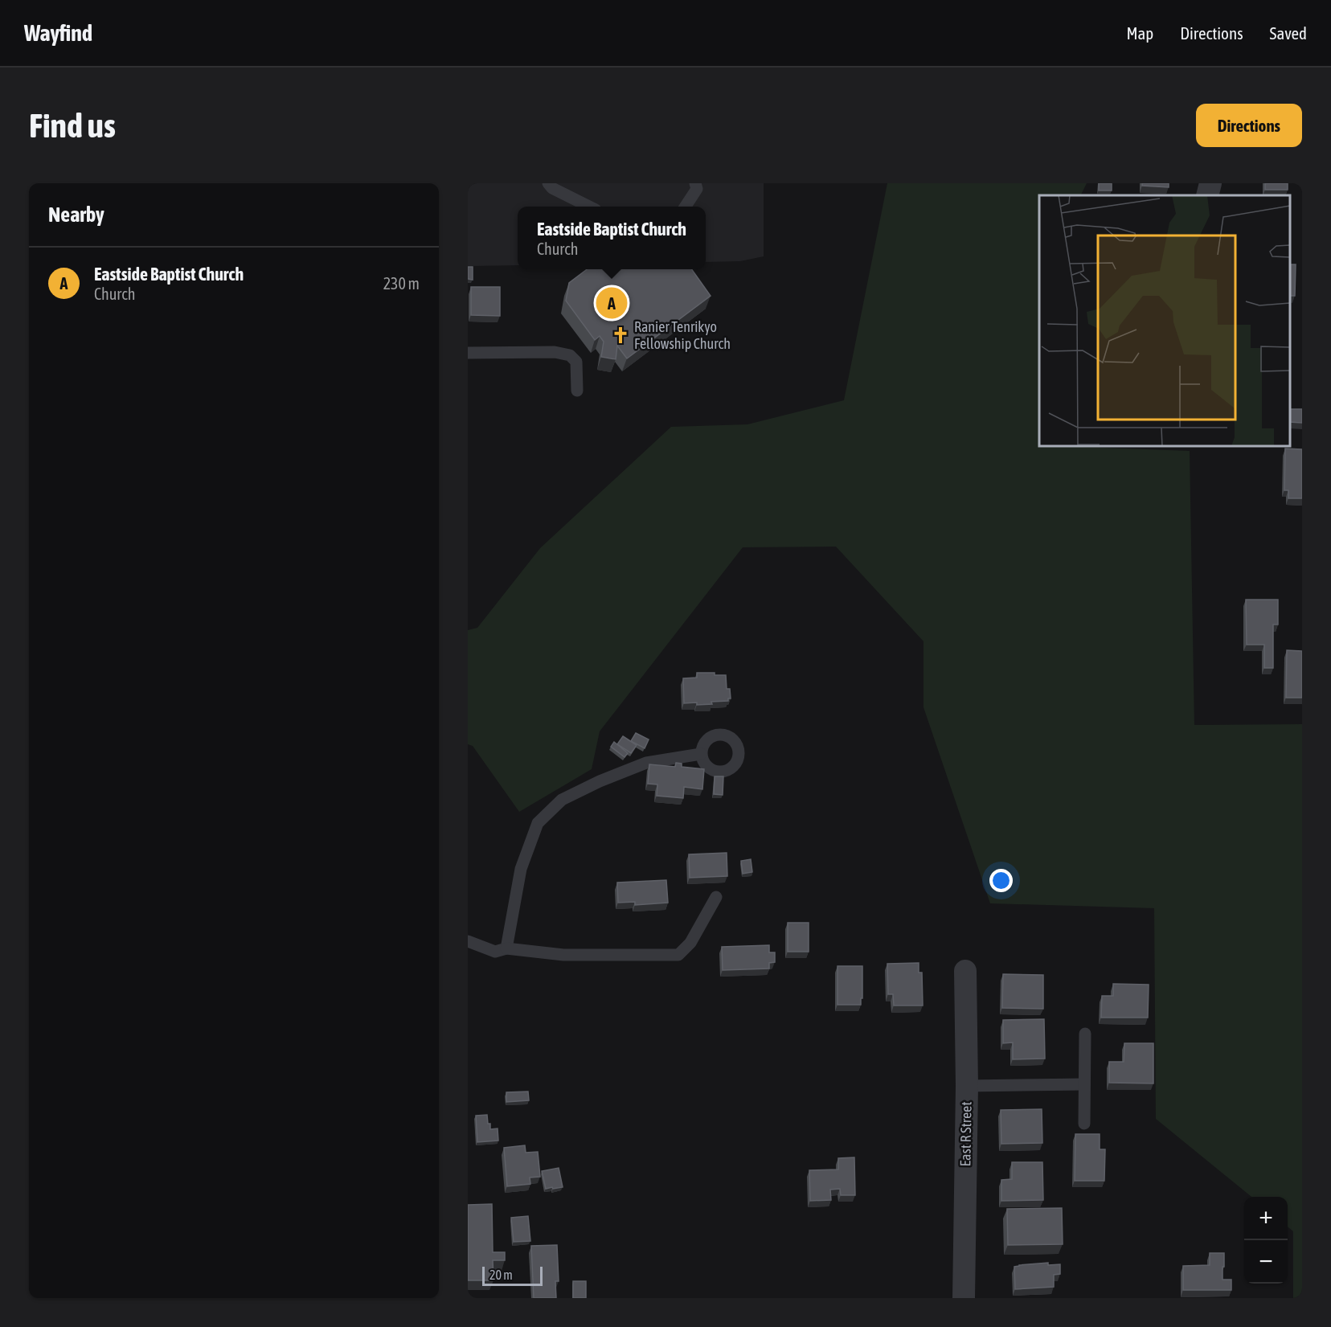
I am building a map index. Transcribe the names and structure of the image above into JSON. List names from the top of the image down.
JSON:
{
  "streets": {
    "street": ["East R Street"]
  },
  "places": {
    "church": ["Ranier Tenrikyo Fellowship Church"]
  },
  "scale_bar": "20 m",
  "page": {
    "header": "Wayfind",
    "nav": ["Map", "Directions", "Saved"],
    "buttons": "Directions",
    "title": "Find us",
    "heading": "Nearby",
    "popup": ["Eastside Baptist Church", "Church"],
    "list": [
      {
        "mark": "A",
        "name": "Eastside Baptist Church",
        "note": "Church",
        "value": "230 m"
      }
    ],
    "pins": "A",
    "map_buttons": ["+", "−"],
    "scale": "20 m"
  }
}
